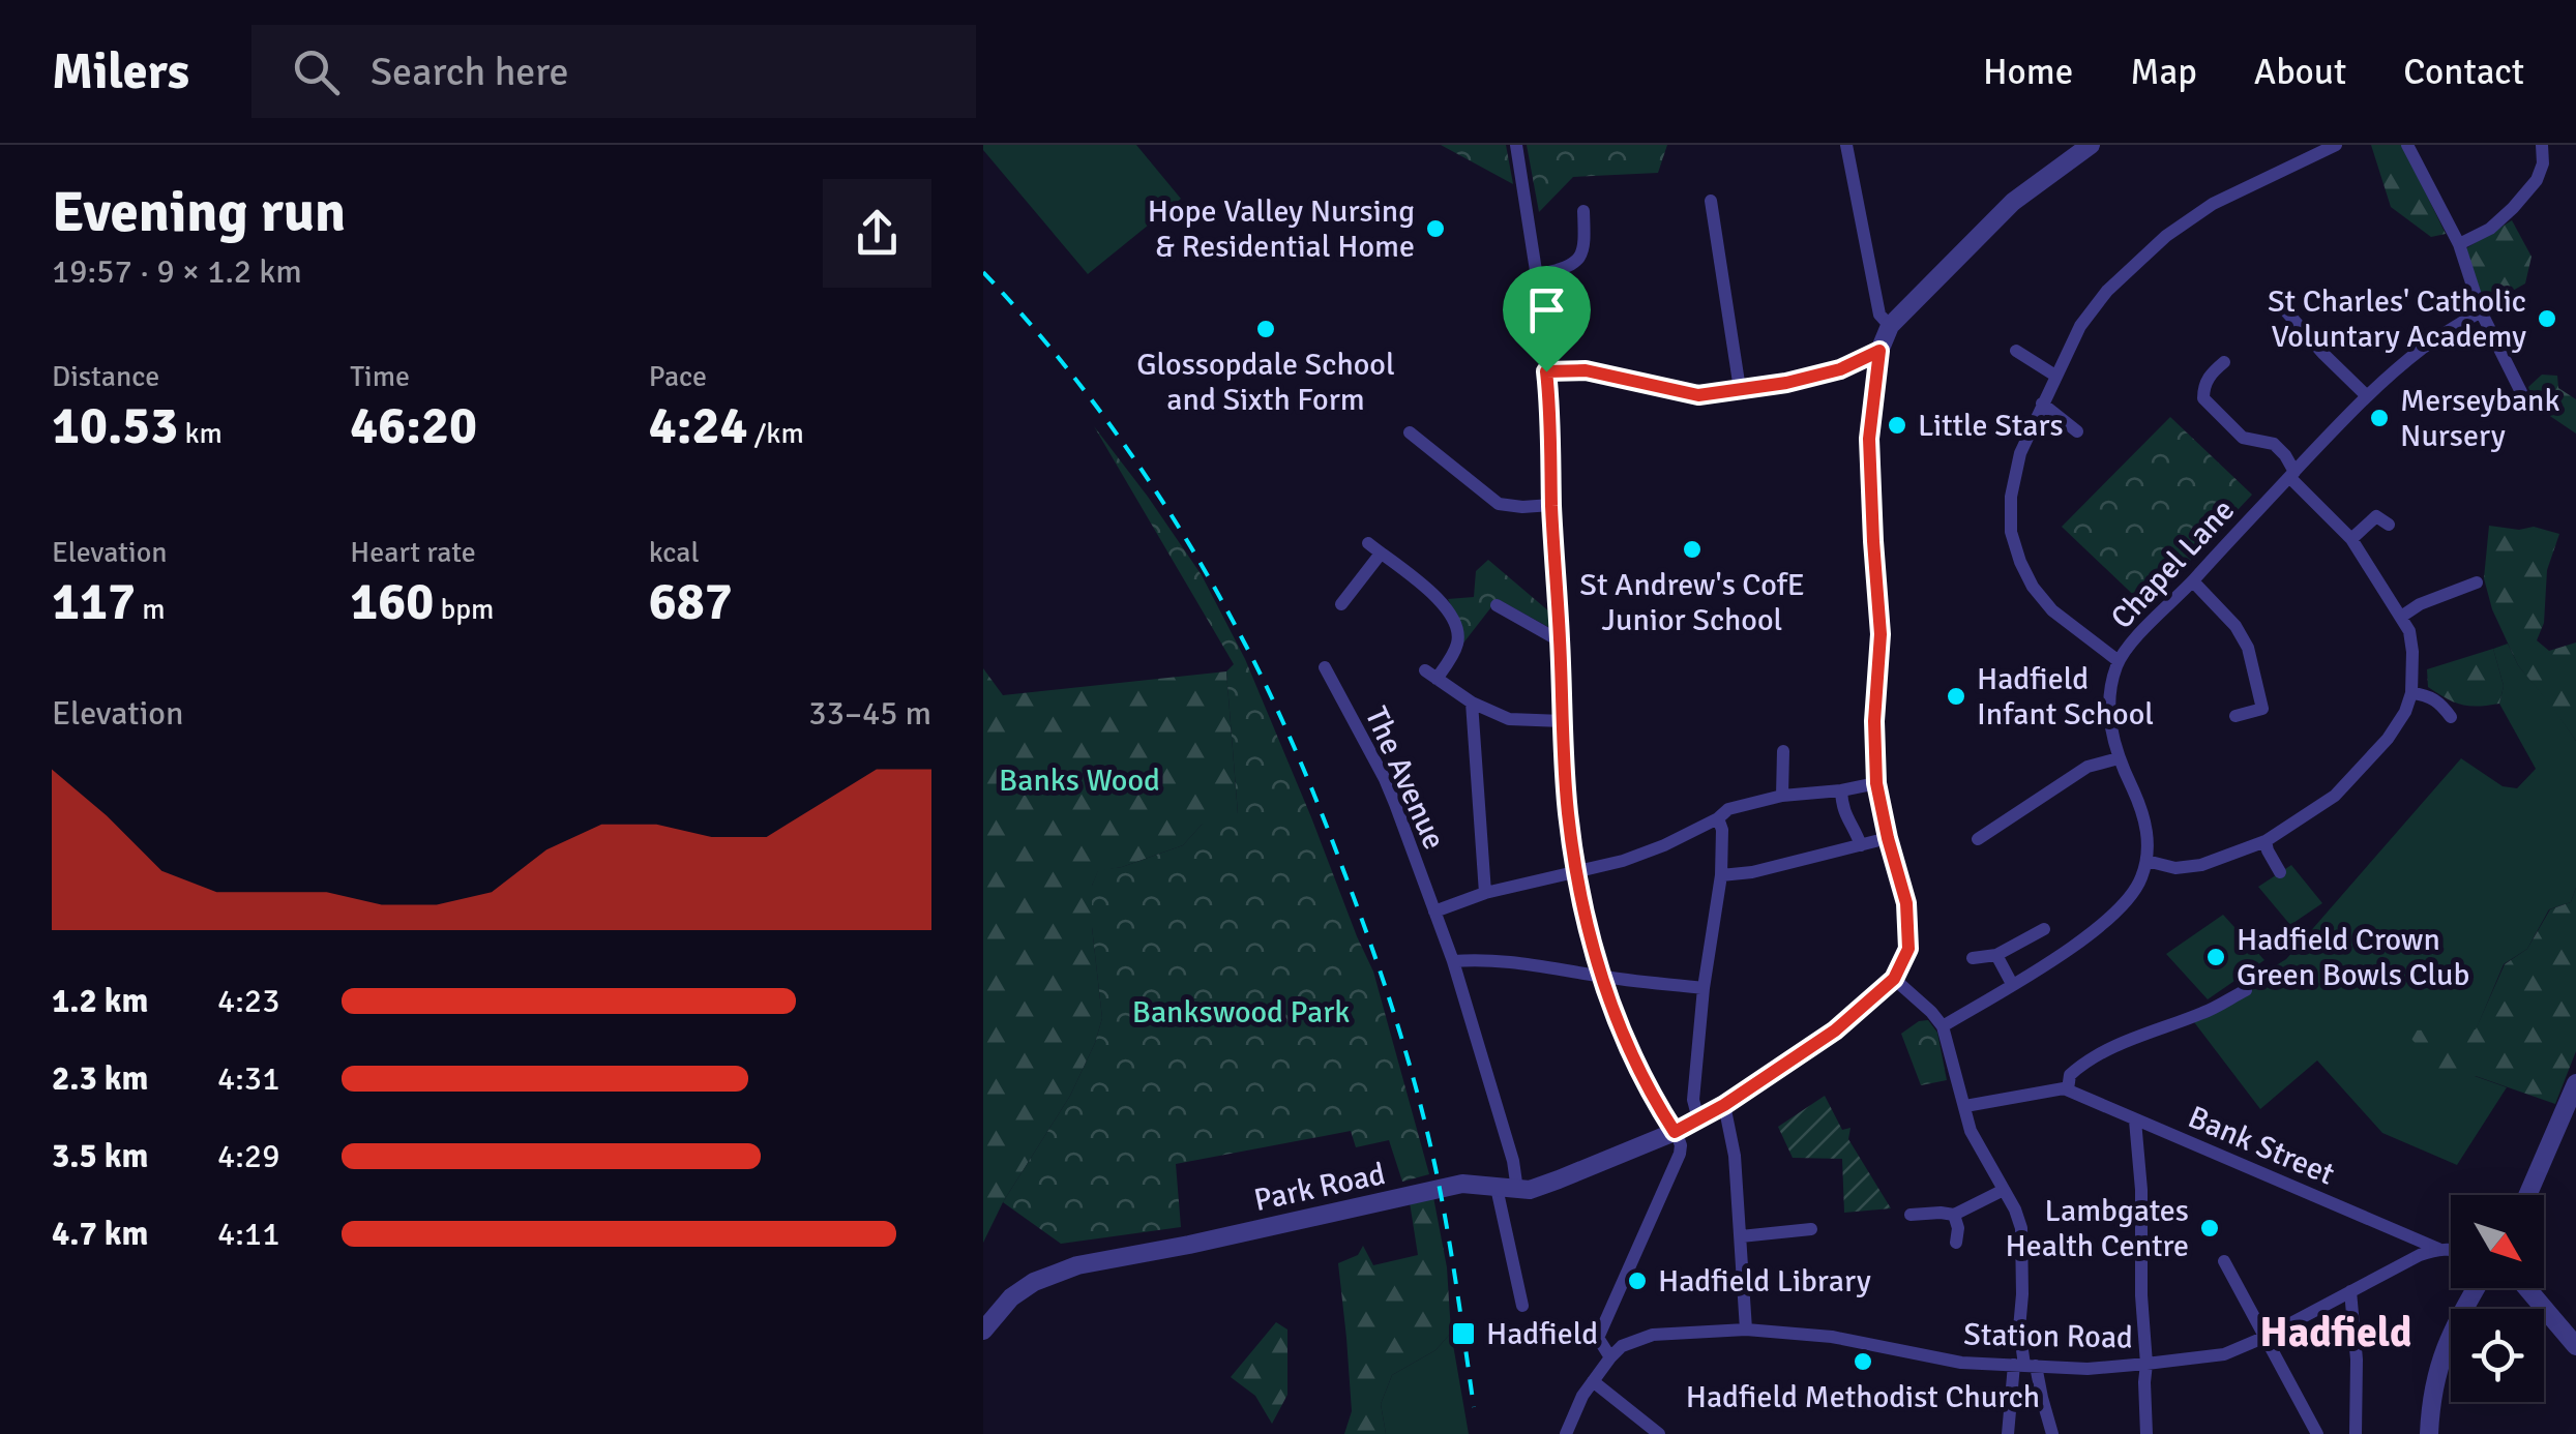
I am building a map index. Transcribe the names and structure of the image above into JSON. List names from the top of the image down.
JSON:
{
  "streets": {
    "street": [
      "Chapel Lane",
      "The Avenue",
      "Bank Street",
      "Park Road",
      "Station Road"
    ]
  },
  "crossings": [
    ["The Avenue", "Park Road"],
    ["Bank Street", "Station Road"]
  ],
  "districts": ["Hadfield"],
  "parks": ["Banks Wood", "Bankswood Park"],
  "places": {
    "other": [
      "Hope Valley Nursing & Residential Home",
      "St Charles' Catholic Voluntary Academy",
      "Glossopdale School and Sixth Form",
      "Merseybank Nursery",
      "Little Stars",
      "St Andrew's CofE Junior School",
      "Hadfield Infant School",
      "Hadfield Crown Green Bowls Club",
      "Lambgates Health Centre",
      "Hadfield Library",
      "Hadfield Methodist Church"
    ],
    "transit": ["Hadfield"]
  },
  "north": "bottom right",
  "page": {
    "header": "Milers",
    "search": "Search here",
    "nav": [
      "Home",
      "Map",
      "About",
      "Contact"
    ],
    "heading": ["Evening run", "19:57 · 9 × 1.2 km"],
    "stats": [
      ["Distance", "10.53 km"],
      ["Time", "46:20"],
      ["Pace", "4:24 /km"],
      ["Elevation", "117 m"],
      ["Heart rate", "160 bpm"],
      ["kcal", "687"]
    ],
    "chart": ["Elevation", "33–45 m"],
    "list": [
      {
        "name": "1.2 km",
        "note": "4:23"
      },
      {
        "name": "2.3 km",
        "note": "4:31"
      },
      {
        "name": "3.5 km",
        "note": "4:29"
      },
      {
        "name": "4.7 km",
        "note": "4:11"
      }
    ]
  }
}
